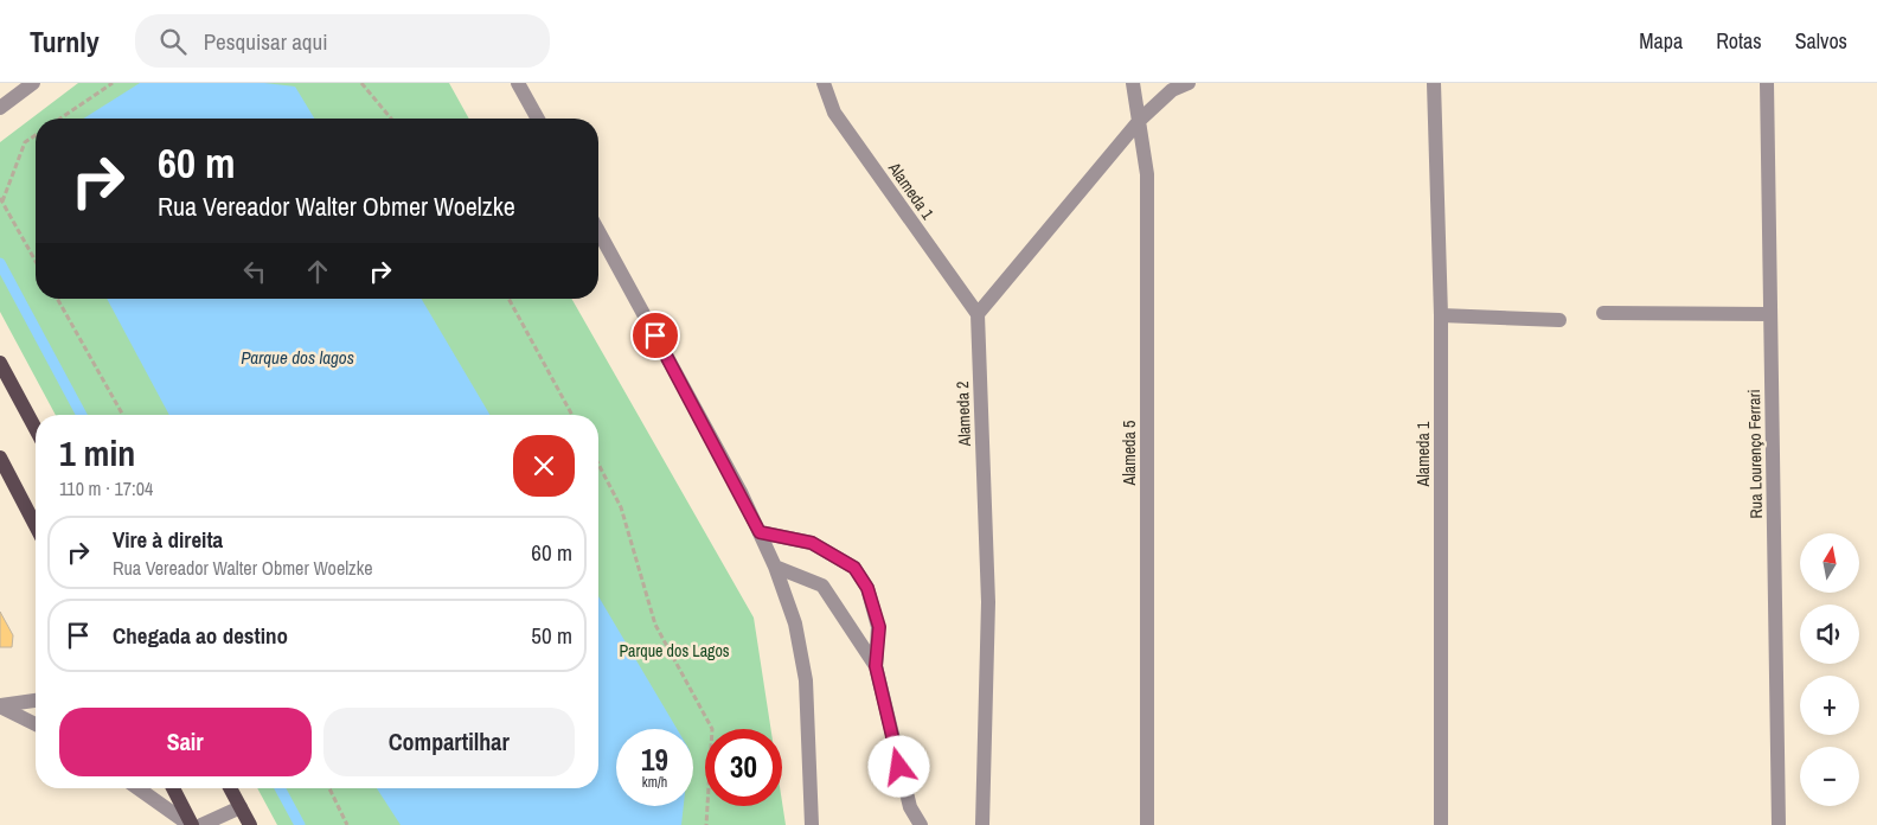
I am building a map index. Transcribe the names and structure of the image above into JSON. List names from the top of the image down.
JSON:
{
  "streets": {
    "street": [
      "Alameda 1",
      "Alameda 2",
      "Alameda 5",
      "Rua Lourenço Ferrari"
    ]
  },
  "crossings": [
    ["Alameda 1", "Alameda 2"]
  ],
  "water": ["Parque dos lagos"],
  "parks": ["Parque dos Lagos"],
  "north": "top",
  "page": {
    "header": "Turnly",
    "search": "Pesquisar aqui",
    "nav": ["Mapa", "Rotas", "Salvos"],
    "turn": ["60 m", "Rua Vereador Walter Obmer Woelzke"],
    "heading": ["1 min", "110 m · 17:04"],
    "list": [
      {
        "name": "Vire à direita",
        "note": "Rua Vereador Walter Obmer Woelzke",
        "value": "60 m"
      },
      {
        "name": "Chegada ao destino",
        "value": "50 m"
      }
    ],
    "map_buttons": ["+", "−"],
    "buttons": ["Sair", "Compartilhar"],
    "speed": "19 km/h",
    "limit": "30"
  }
}
